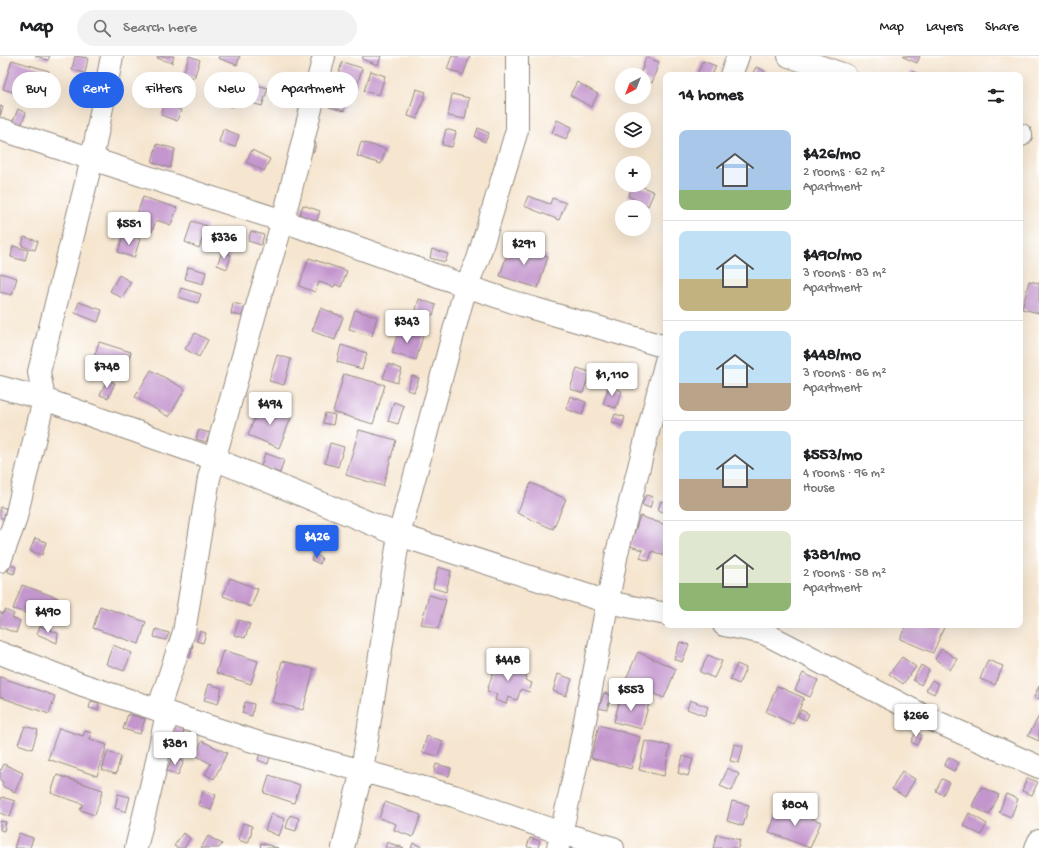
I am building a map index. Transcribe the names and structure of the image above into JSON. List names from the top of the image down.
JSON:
{
  "north": "bottom left",
  "page": {
    "header": "Map",
    "search": "Search here",
    "nav": ["Map", "Layers", "Share"],
    "map_buttons": ["+", "−"],
    "chip": [
      "Buy",
      "Rent",
      "Filters",
      "New",
      "Apartment"
    ],
    "heading": "14 homes",
    "list": [
      {
        "name": "$426/mo",
        "note": "2 rooms · 62 m² · Apartment"
      },
      {
        "name": "$490/mo",
        "note": "3 rooms · 83 m² · Apartment"
      },
      {
        "name": "$448/mo",
        "note": "3 rooms · 86 m² · Apartment"
      },
      {
        "name": "$553/mo",
        "note": "4 rooms · 96 m² · House"
      },
      {
        "name": "$381/mo",
        "note": "2 rooms · 58 m² · Apartment"
      }
    ],
    "price": [
      "$551",
      "$336",
      "$291",
      "$343",
      "$748",
      "$1,110",
      "$494",
      "$426",
      "$490",
      "$448",
      "$553",
      "$266",
      "$381",
      "$804"
    ]
  }
}
